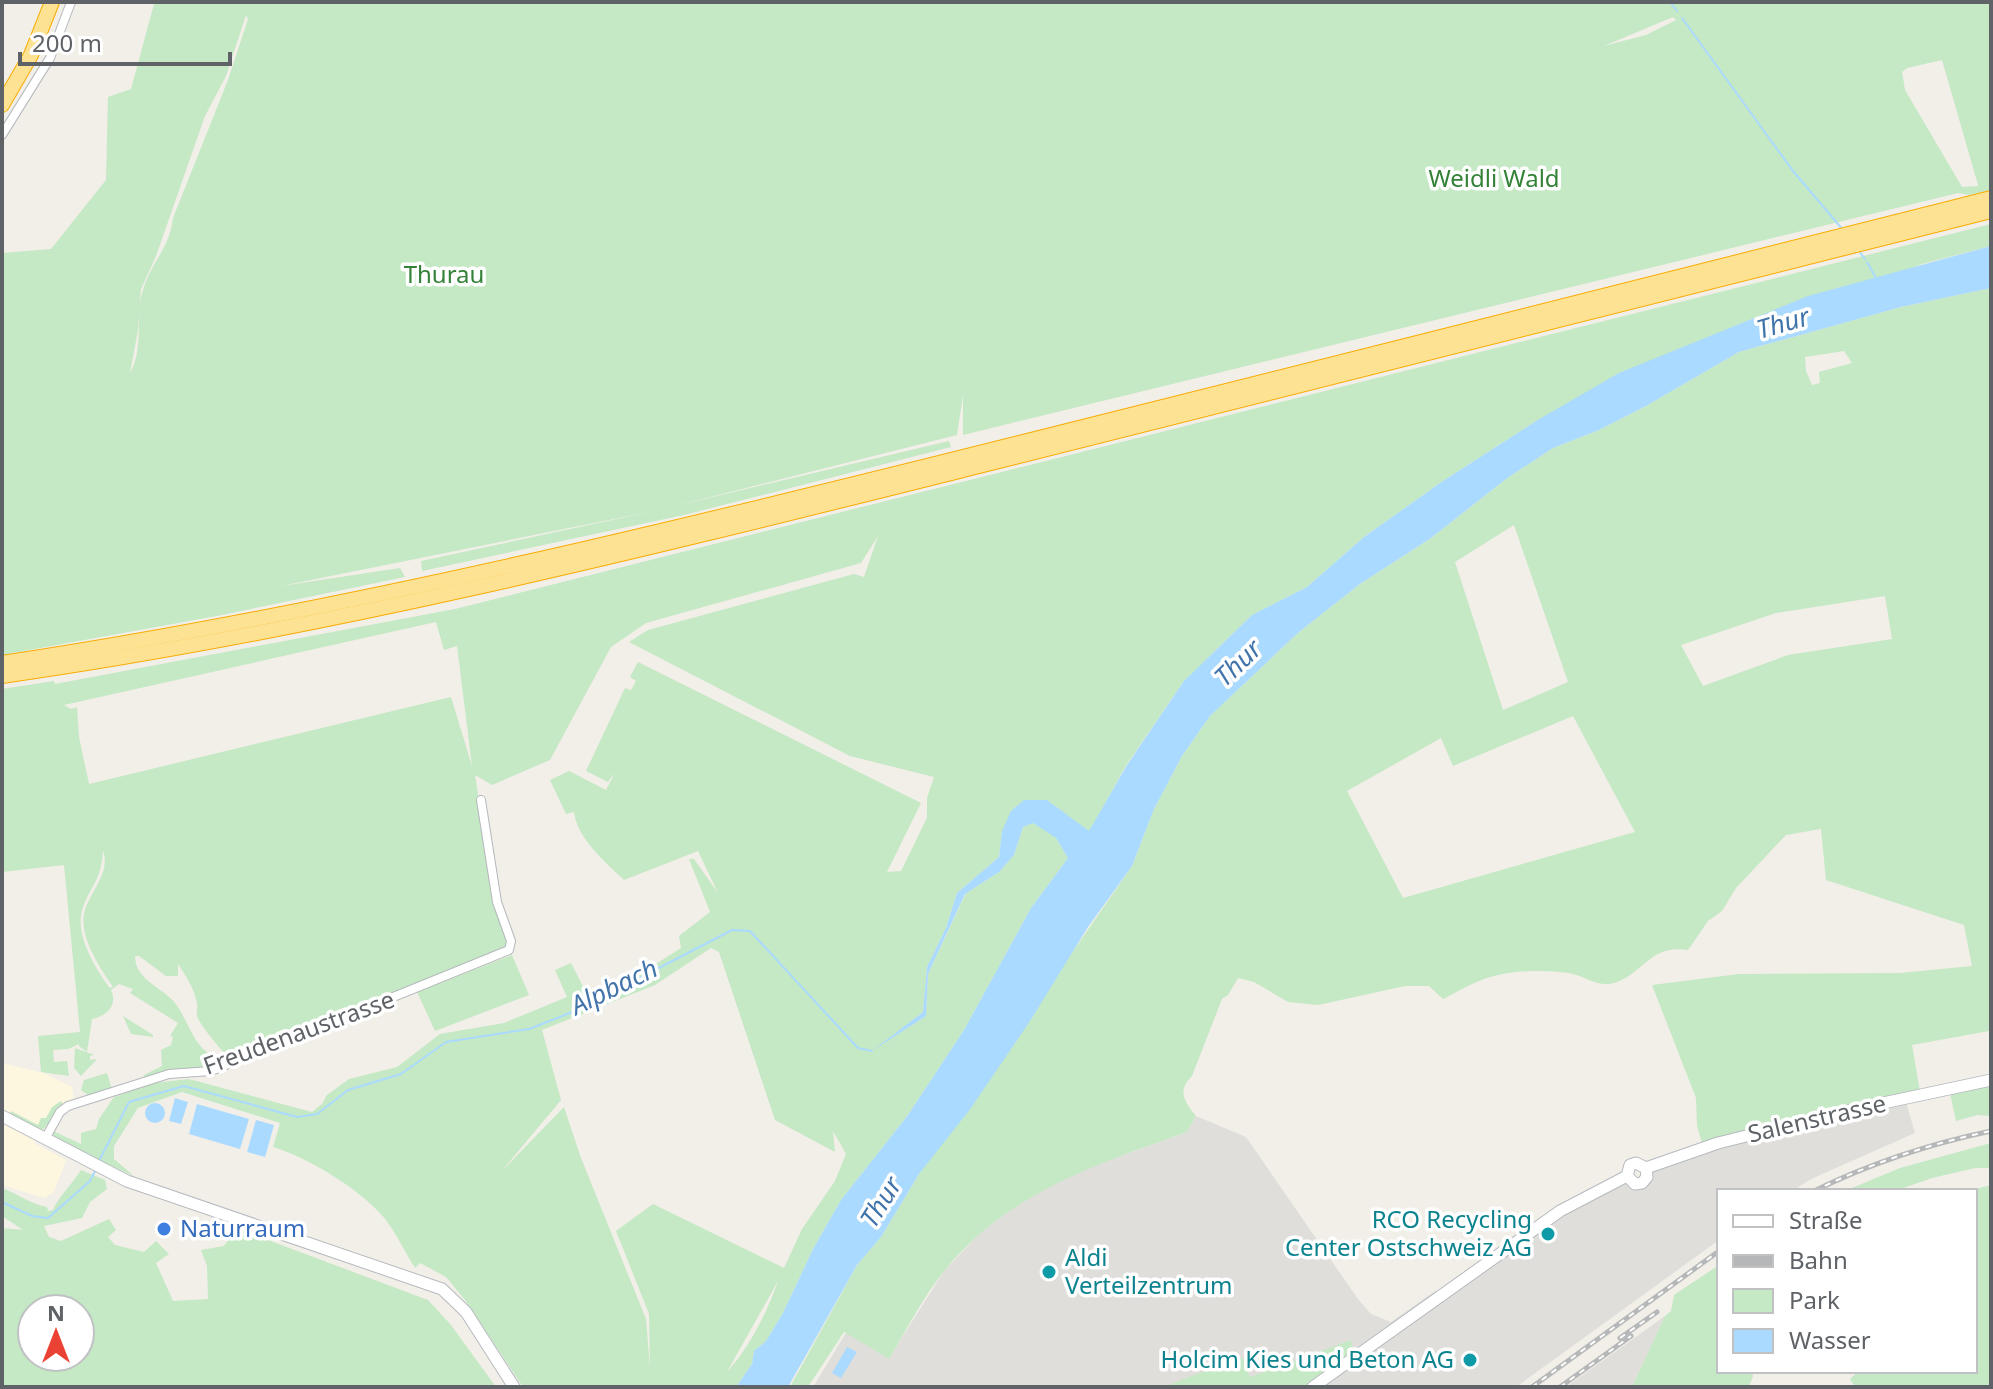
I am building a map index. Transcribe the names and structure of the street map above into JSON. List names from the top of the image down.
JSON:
{
  "streets": {
    "street": ["Freudenaustrasse", "Salenstrasse"]
  },
  "water": ["Thur", "Alpbach"],
  "parks": ["Weidli Wald", "Thurau"],
  "places": [
    "Naturraum",
    "RCO Recycling Center Ostschweiz AG",
    "Aldi Verteilzentrum",
    "Holcim Kies und Beton AG"
  ],
  "legend": [
    "Straße",
    "Bahn",
    "Park",
    "Wasser"
  ],
  "scale_bar": "200 m",
  "north": "top"
}
